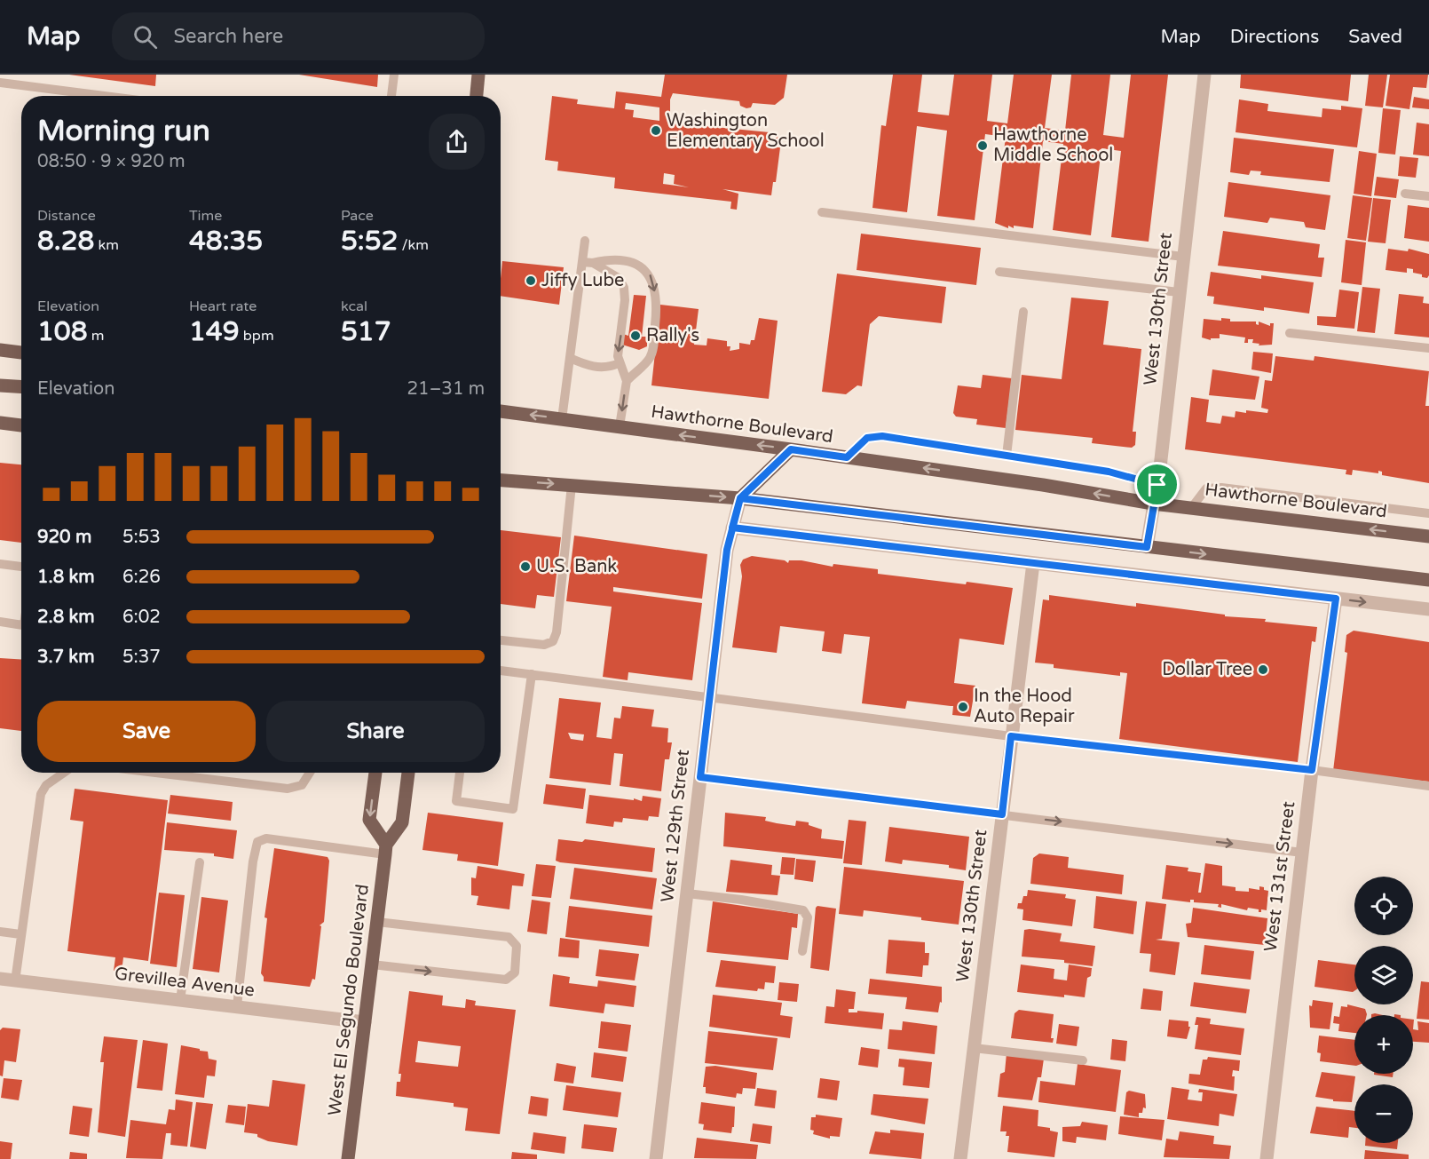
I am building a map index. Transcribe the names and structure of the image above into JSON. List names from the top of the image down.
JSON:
{
  "streets": {
    "main road": ["Hawthorne Boulevard", "West El Segundo Boulevard"],
    "street": [
      "West 130th Street",
      "West 129th Street",
      "West 131st Street",
      "Grevillea Avenue"
    ]
  },
  "crossings": [
    ["West 130th Street", "Hawthorne Boulevard"],
    ["Grevillea Avenue", "West El Segundo Boulevard"]
  ],
  "places": [
    "Washington Elementary School",
    "Hawthorne Middle School",
    "Jiffy Lube",
    "Rally's",
    "U.S. Bank",
    "Dollar Tree",
    "In the Hood Auto Repair"
  ],
  "page": {
    "header": "Map",
    "search": "Search here",
    "nav": ["Map", "Directions", "Saved"],
    "heading": ["Morning run", "08:50 · 9 × 920 m"],
    "stats": [
      ["Distance", "8.28 km"],
      ["Time", "48:35"],
      ["Pace", "5:52 /km"],
      ["Elevation", "108 m"],
      ["Heart rate", "149 bpm"],
      ["kcal", "517"]
    ],
    "chart": ["Elevation", "21–31 m"],
    "list": [
      {
        "name": "920 m",
        "note": "5:53"
      },
      {
        "name": "1.8 km",
        "note": "6:26"
      },
      {
        "name": "2.8 km",
        "note": "6:02"
      },
      {
        "name": "3.7 km",
        "note": "5:37"
      }
    ],
    "buttons": ["Save", "Share"],
    "map_buttons": ["+", "−"]
  }
}
